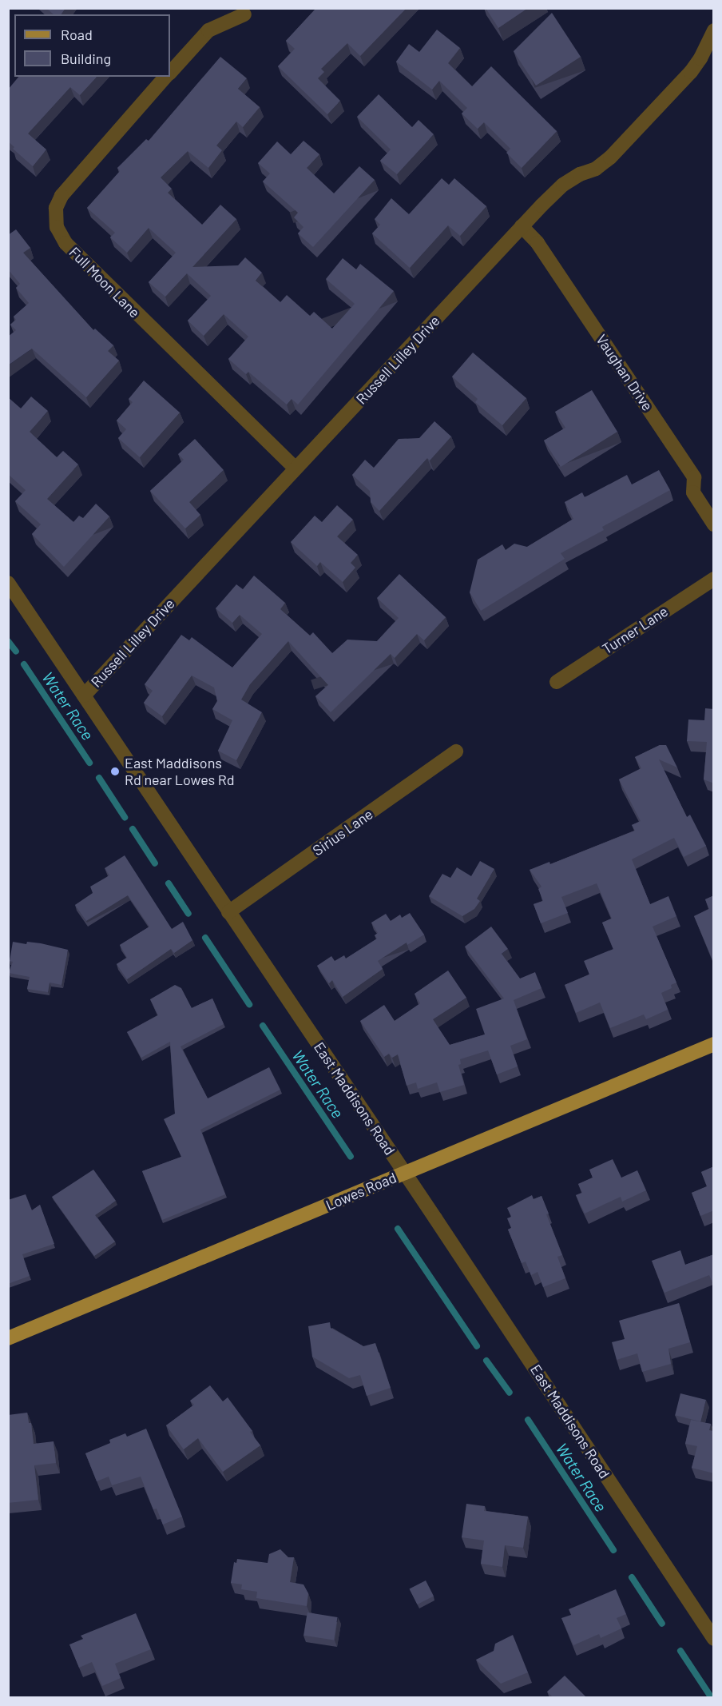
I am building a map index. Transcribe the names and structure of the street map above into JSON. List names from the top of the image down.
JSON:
{
  "streets": {
    "main road": ["Lowes Road"],
    "street": [
      "Full Moon Lane",
      "Russell Lilley Drive",
      "Vaughan Drive",
      "Turner Lane",
      "Sirius Lane",
      "East Maddisons Road"
    ]
  },
  "crossings": [
    ["Full Moon Lane", "Russell Lilley Drive"],
    ["Russell Lilley Drive", "Vaughan Drive"],
    ["Russell Lilley Drive", "East Maddisons Road"],
    ["Sirius Lane", "East Maddisons Road"],
    ["East Maddisons Road", "Lowes Road"]
  ],
  "water": ["Water Race"],
  "places": ["East Maddisons Rd near Lowes Rd"],
  "legend": ["Road", "Building"]
}
